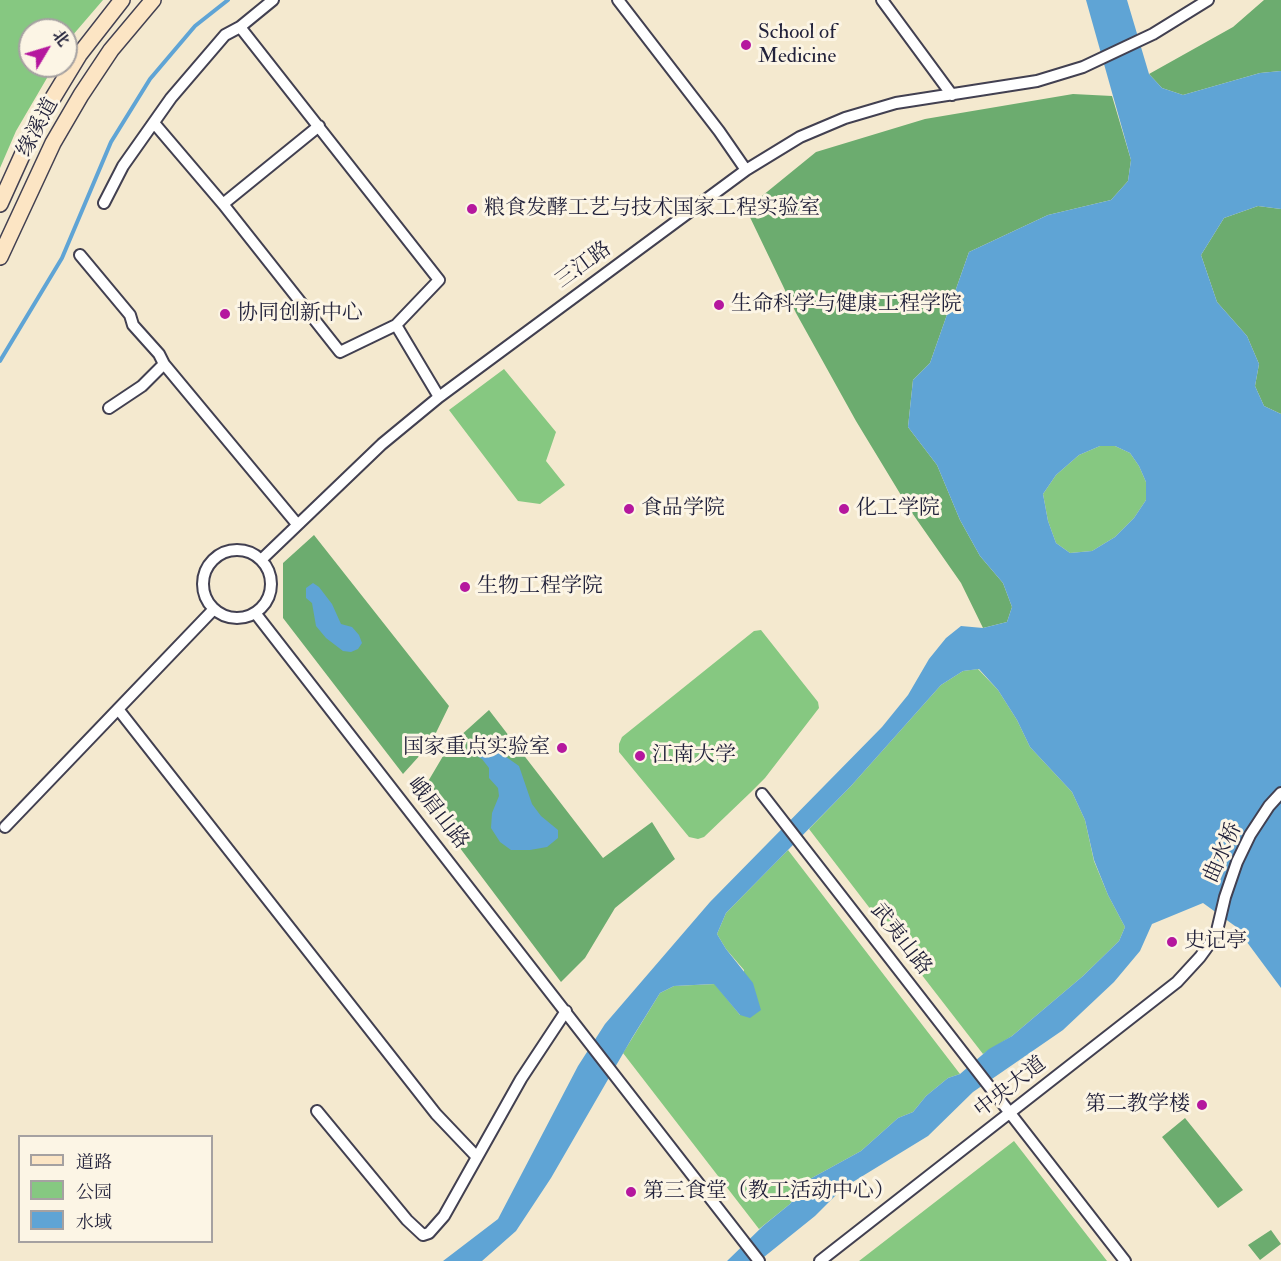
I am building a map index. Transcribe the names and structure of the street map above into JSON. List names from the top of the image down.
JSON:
{
  "streets": {
    "main road": ["缘溪道"],
    "street": [
      "三江路",
      "峨眉山路",
      "曲水桥",
      "武夷山路",
      "中央大道"
    ]
  },
  "crossings": [
    ["三江路", "峨眉山路"],
    ["曲水桥", "中央大道"],
    ["武夷山路", "中央大道"]
  ],
  "places": [
    "School of Medicine",
    "粮食发酵工艺与技术国家工程实验室",
    "生命科学与健康工程学院",
    "协同创新中心",
    "食品学院",
    "化工学院",
    "生物工程学院",
    "国家重点实验室",
    "江南大学",
    "史记亭",
    "第二教学楼",
    "第三食堂（教工活动中心）"
  ],
  "legend": ["道路", "公园", "水域"],
  "north": "top right"
}
